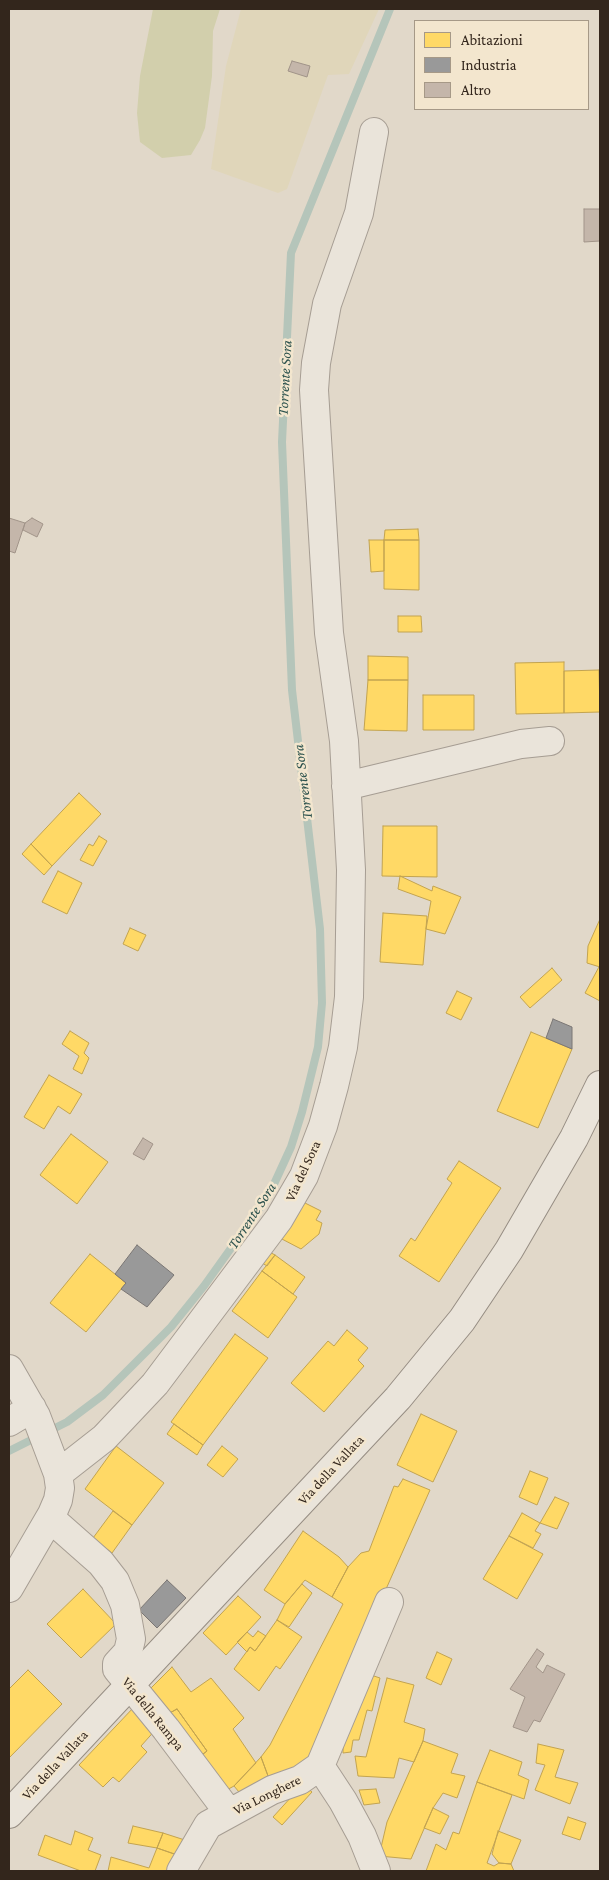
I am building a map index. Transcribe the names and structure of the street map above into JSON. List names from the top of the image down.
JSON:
{
  "streets": {
    "street": [
      "Via del Sora",
      "Via della Vallata",
      "Via della Rampa",
      "Via Longhere"
    ]
  },
  "crossings": [
    ["Via della Vallata", "Via della Rampa"],
    ["Via della Rampa", "Via Longhere"]
  ],
  "water": ["Torrente Sora"],
  "legend": ["Abitazioni", "Industria", "Altro"]
}
